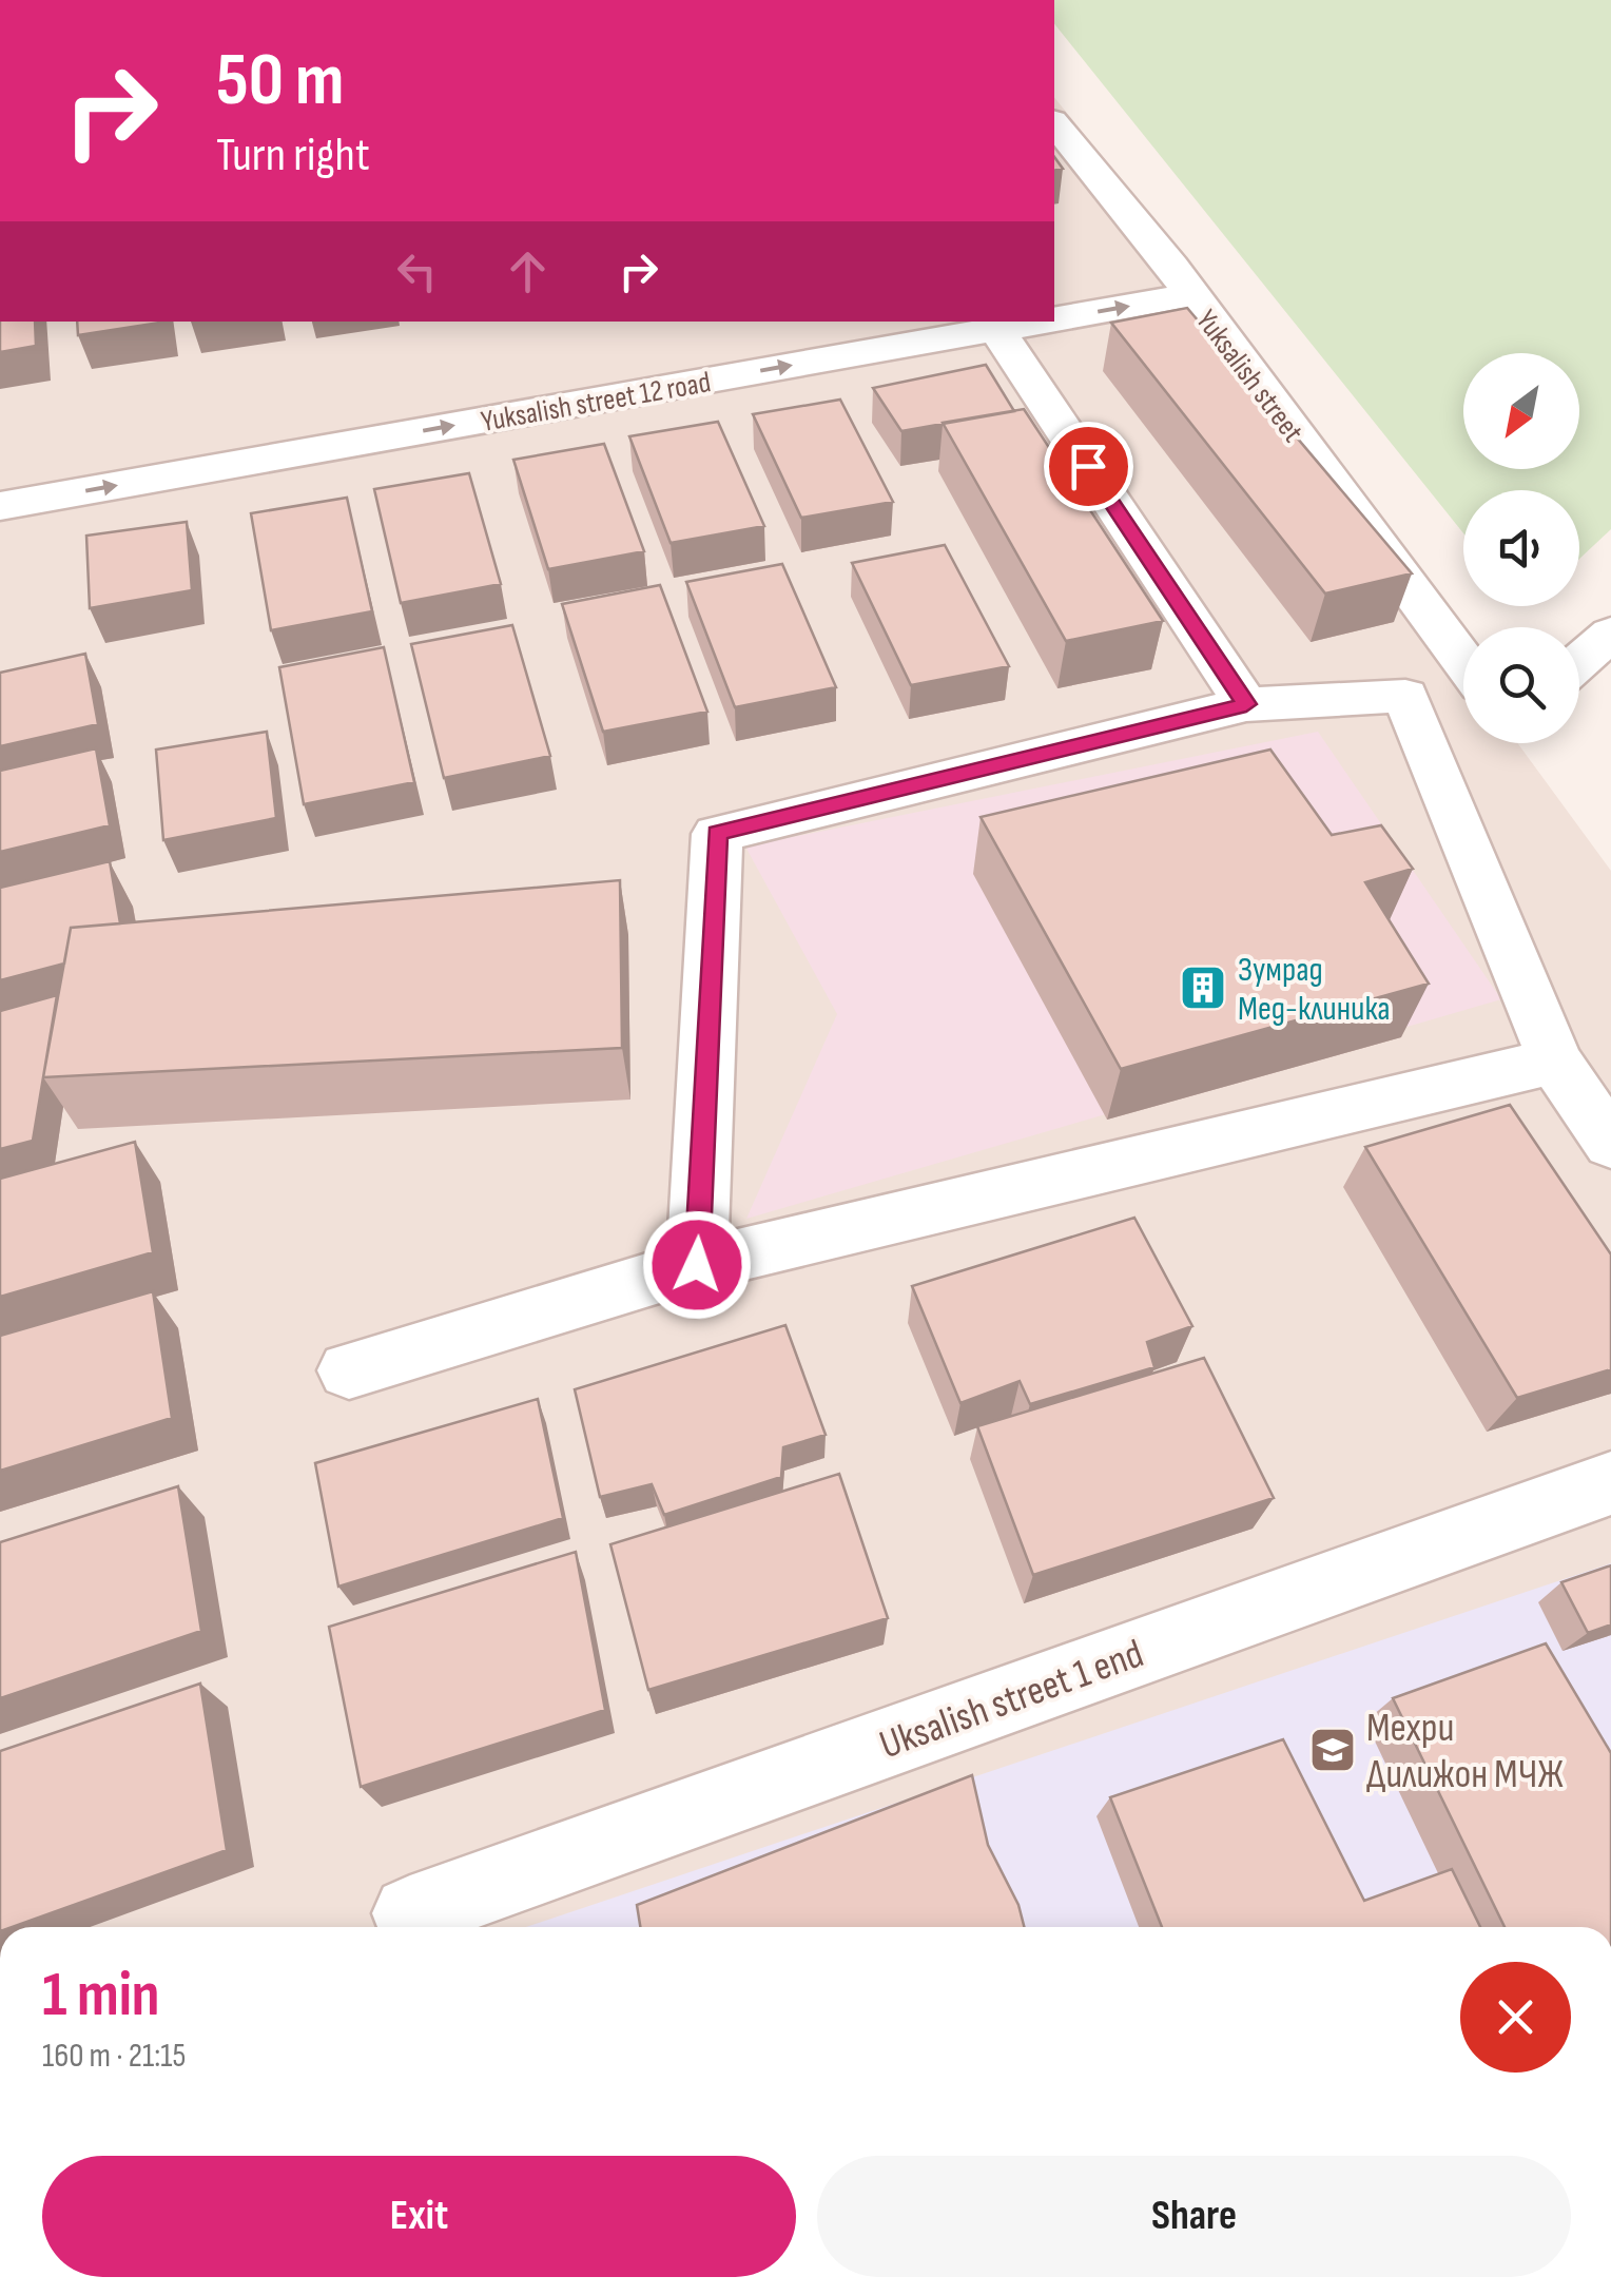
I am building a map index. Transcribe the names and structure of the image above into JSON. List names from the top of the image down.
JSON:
{
  "streets": {
    "street": ["Yuksalish street", "Yuksalish street 12 road", "Uksalish street 1 end"]
  },
  "crossings": [
    ["Yuksalish street", "Yuksalish street 12 road"]
  ],
  "places": {
    "building": ["Зумрад Мед-клиника"],
    "school or university": ["Мехри Дилижон МЧЖ"]
  },
  "north": "bottom left",
  "page": {
    "turn": ["50 m", "Turn right"],
    "heading": ["1 min", "160 m · 21:15"],
    "buttons": ["Exit", "Share"]
  }
}
